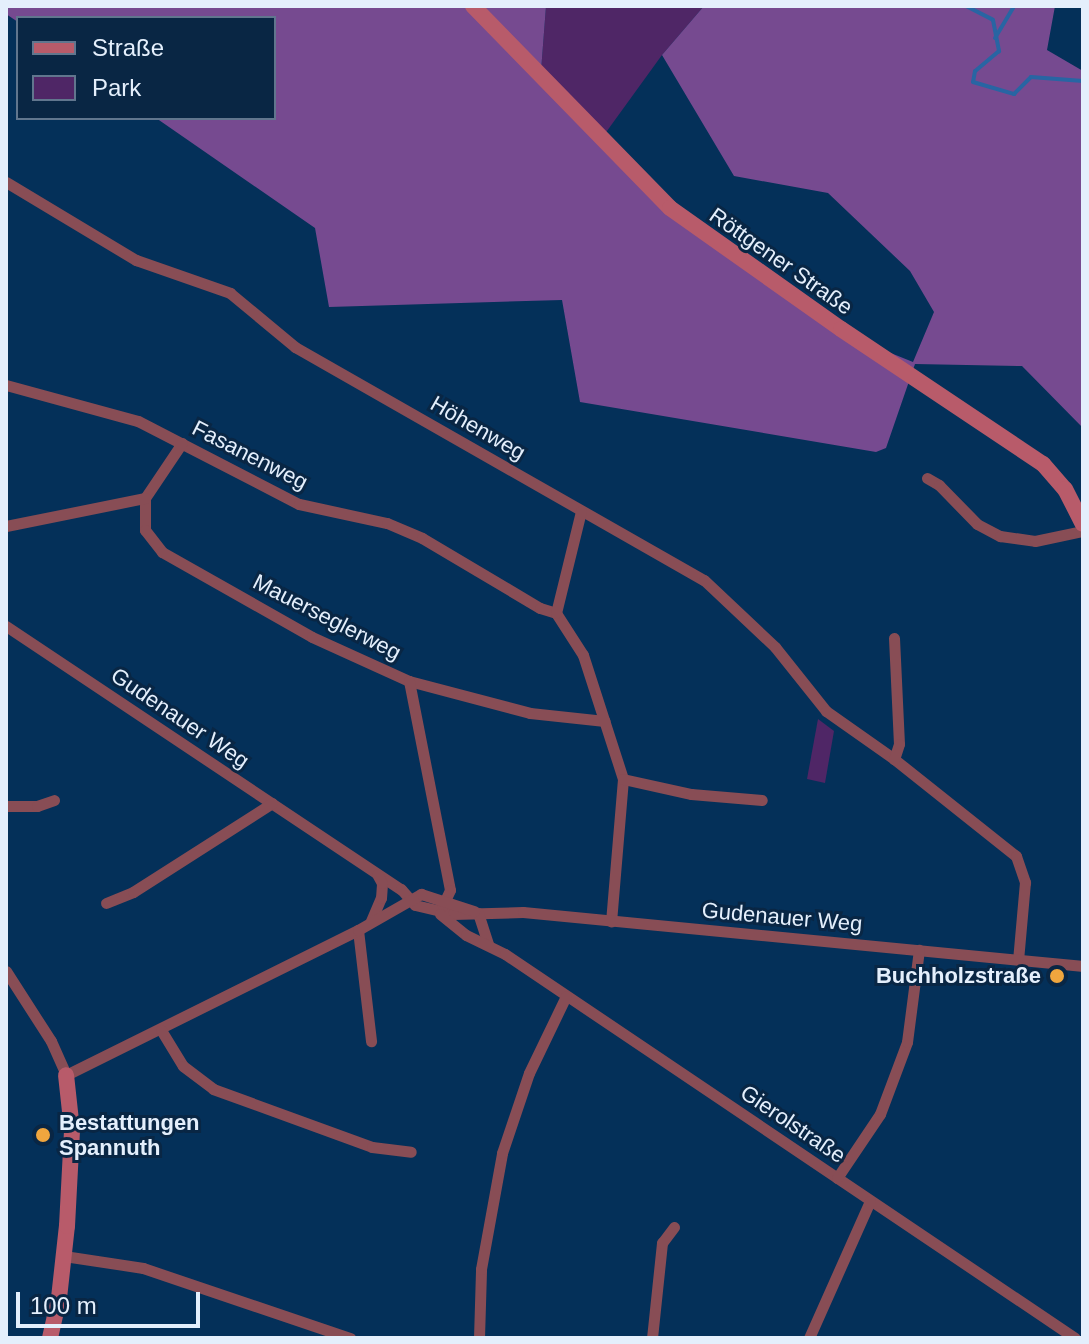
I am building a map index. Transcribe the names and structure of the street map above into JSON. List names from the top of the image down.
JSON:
{
  "streets": {
    "street": [
      "Röttgener Straße",
      "Höhenweg",
      "Fasanenweg",
      "Mauerseglerweg",
      "Gudenauer Weg",
      "Gierolstraße"
    ]
  },
  "crossings": [
    ["Höhenweg", "Gudenauer Weg"],
    ["Gudenauer Weg", "Gierolstraße"]
  ],
  "places": ["Buchholzstraße", "Bestattungen Spannuth"],
  "legend": ["Straße", "Park"],
  "scale_bar": "100 m"
}
